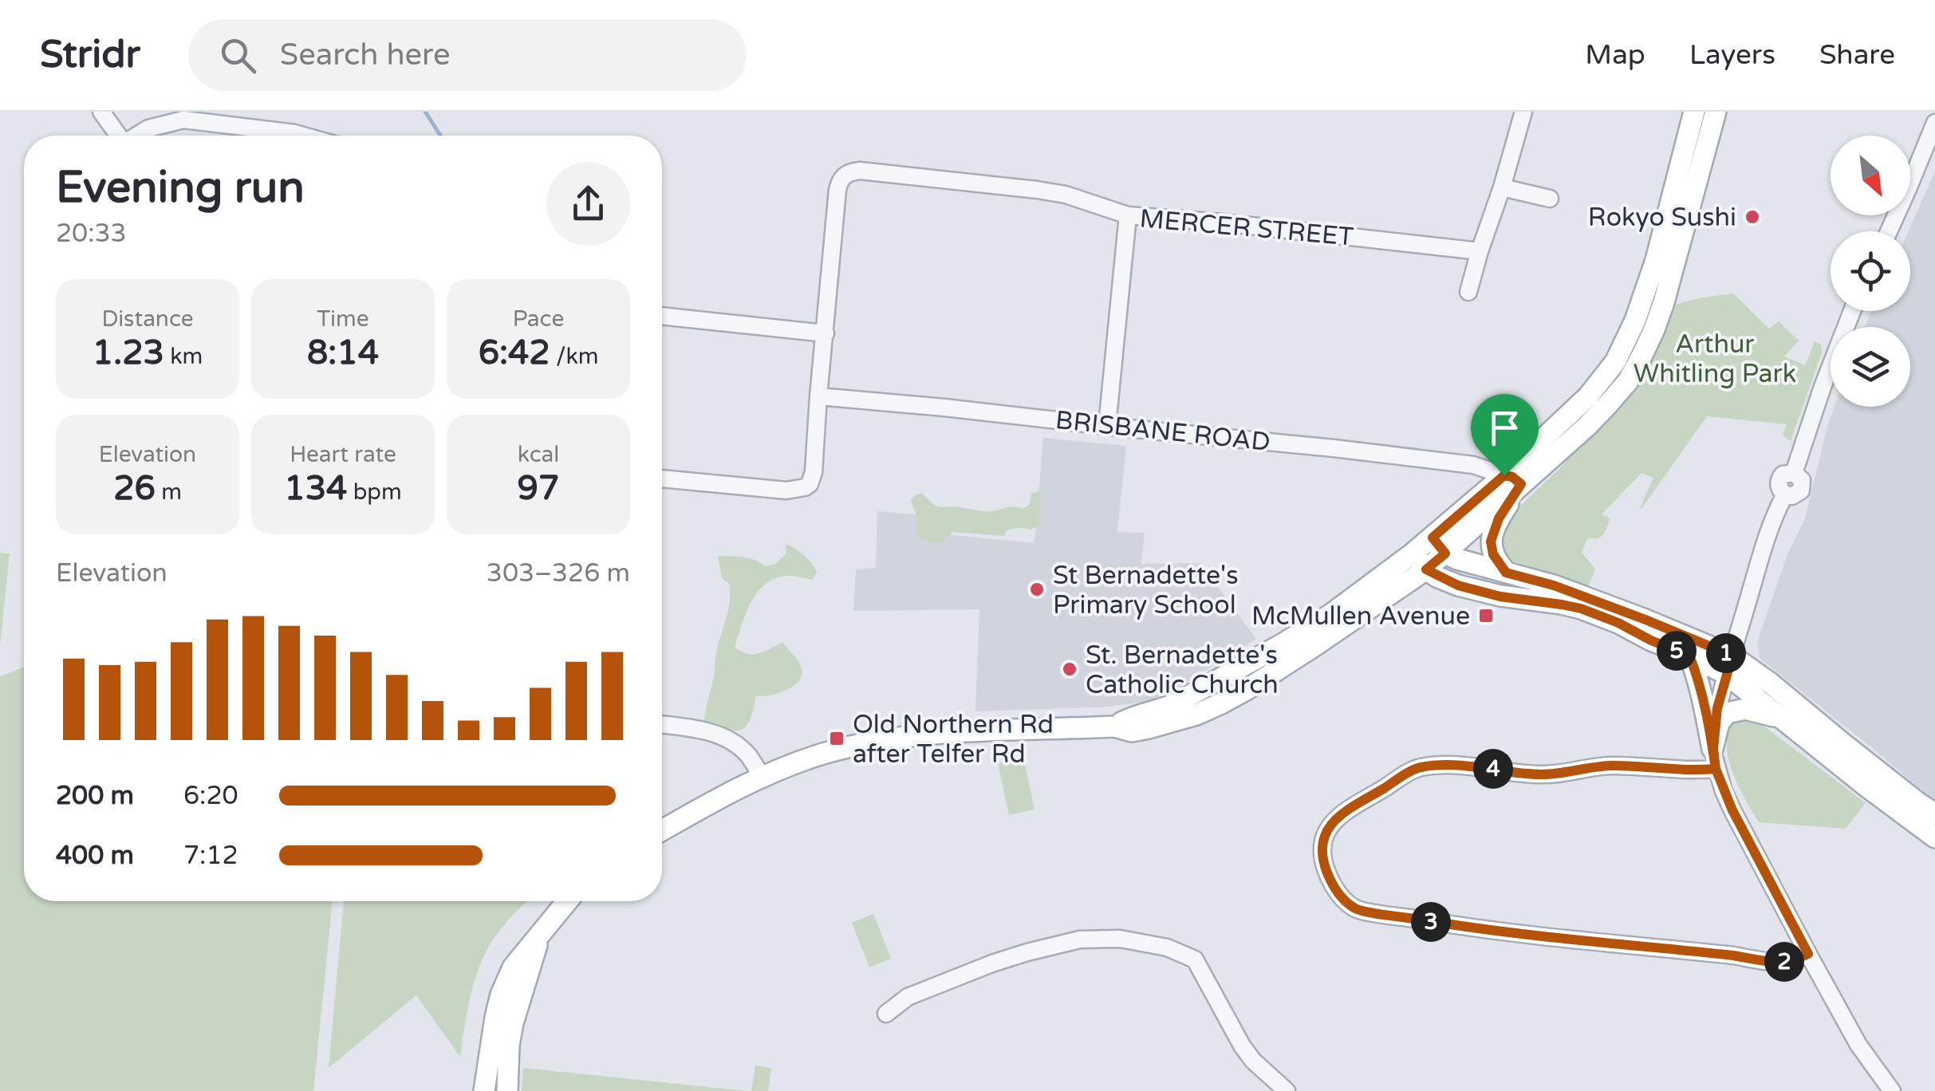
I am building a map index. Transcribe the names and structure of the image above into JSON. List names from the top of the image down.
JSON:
{
  "streets": {
    "street": ["MERCER STREET", "BRISBANE ROAD"]
  },
  "crossings": [
    ["MERCER STREET", "BRISBANE ROAD"]
  ],
  "parks": ["Arthur Whitling Park"],
  "places": {
    "other": ["Rokyo Sushi", "St Bernadette's Primary School", "St. Bernadette's Catholic Church"],
    "transit": ["McMullen Avenue", "Old Northern Rd after Telfer Rd"]
  },
  "north": "bottom right",
  "page": {
    "header": "Stridr",
    "search": "Search here",
    "nav": ["Map", "Layers", "Share"],
    "heading": ["Evening run", "20:33"],
    "stats": [
      ["Distance", "1.23 km"],
      ["Time", "8:14"],
      ["Pace", "6:42 /km"],
      ["Elevation", "26 m"],
      ["Heart rate", "134 bpm"],
      ["kcal", "97"]
    ],
    "chart": ["Elevation", "303–326 m"],
    "pins": [
      "5",
      "1",
      "4",
      "3",
      "2"
    ],
    "list": [
      {
        "name": "200 m",
        "note": "6:20"
      },
      {
        "name": "400 m",
        "note": "7:12"
      }
    ]
  }
}
